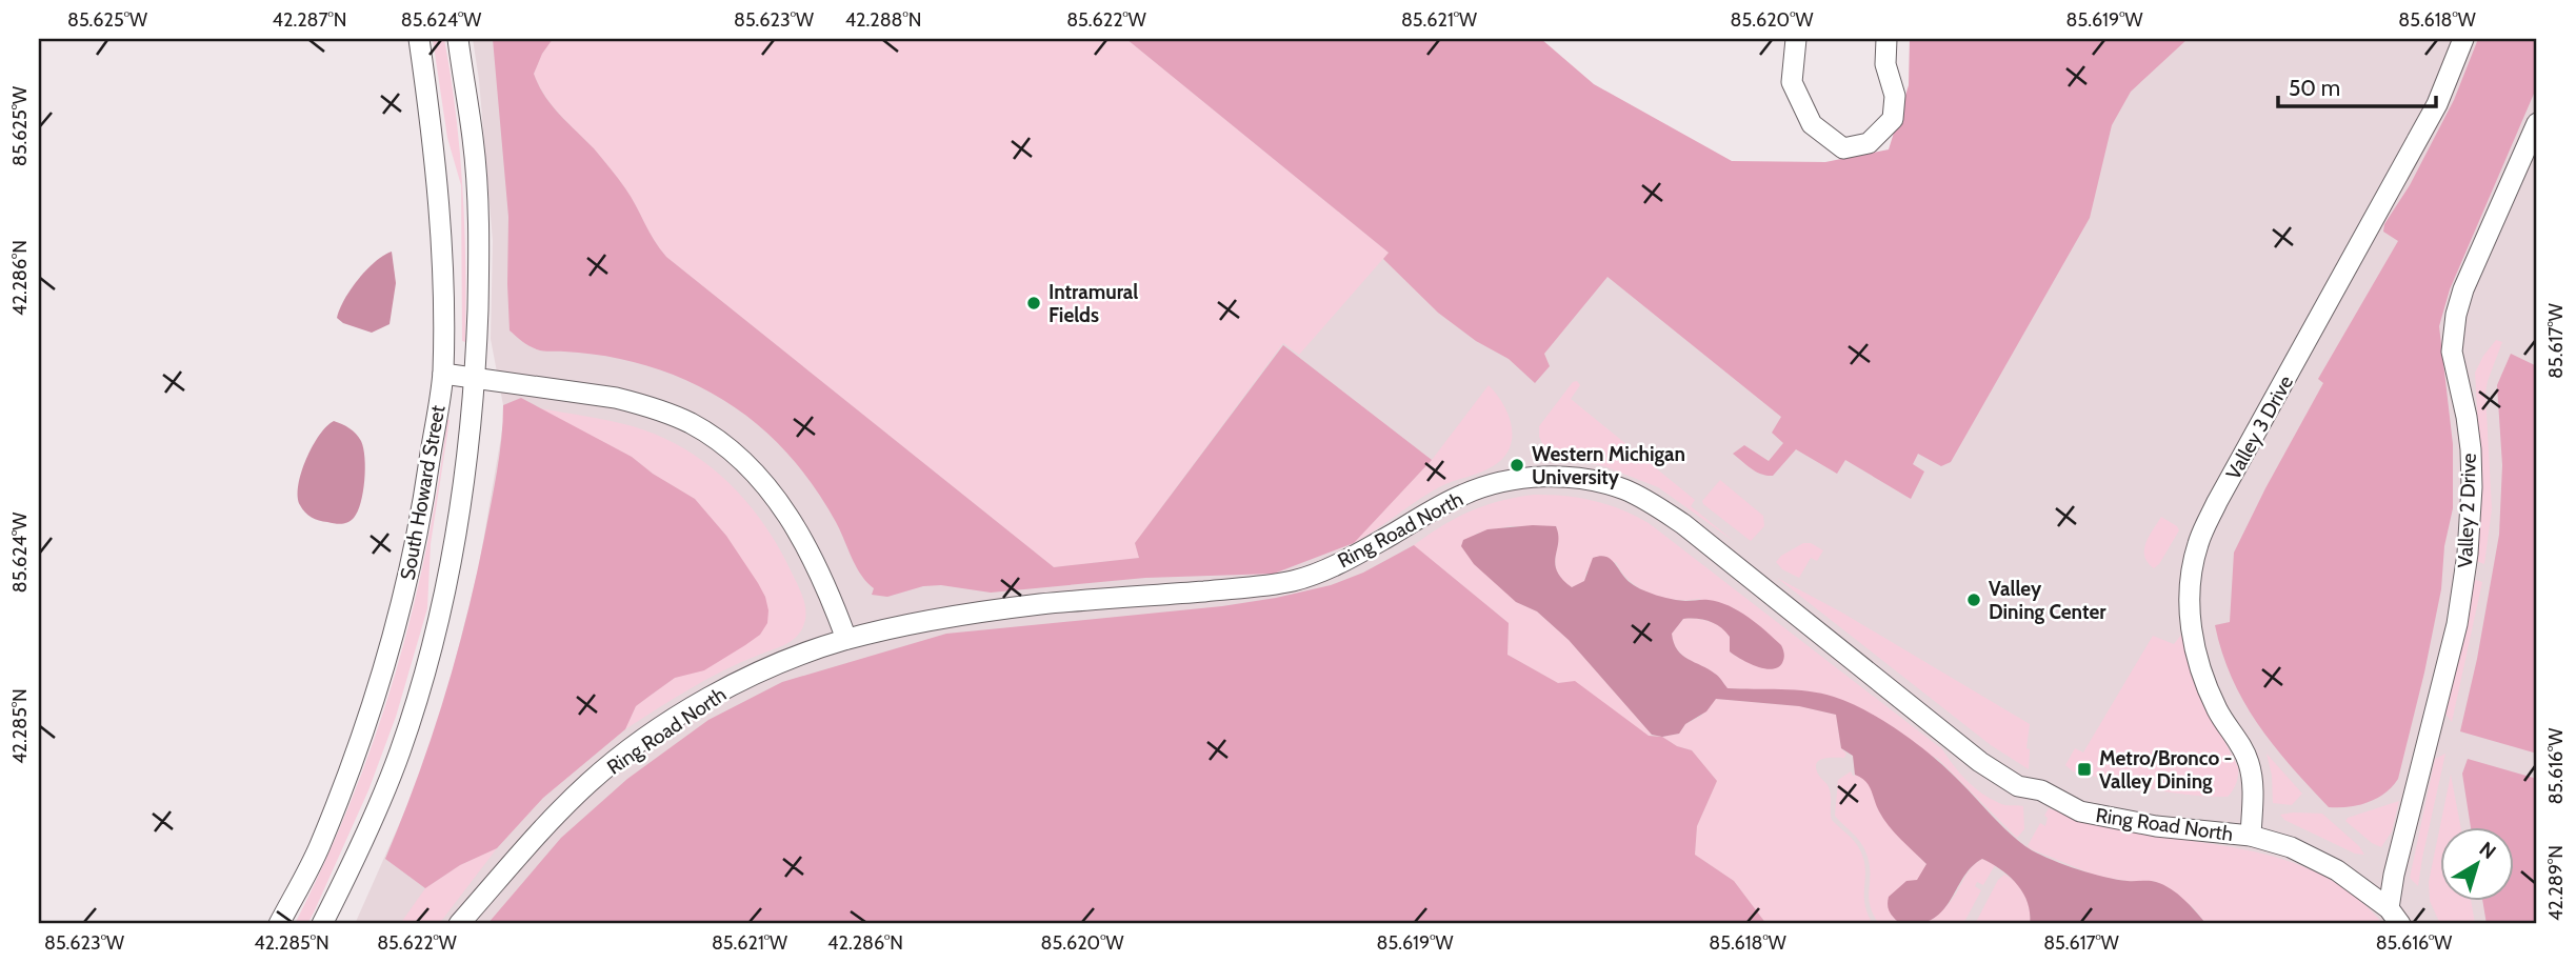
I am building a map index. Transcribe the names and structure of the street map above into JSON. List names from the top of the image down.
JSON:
{
  "streets": {
    "street": [
      "Valley 3 Drive",
      "South Howard Street",
      "Valley 2 Drive",
      "Ring Road North"
    ]
  },
  "crossings": [
    ["Valley 3 Drive", "Ring Road North"],
    ["Valley 2 Drive", "Ring Road North"]
  ],
  "places": {
    "other": ["Intramural Fields", "Western Michigan University", "Valley Dining Center"],
    "transit": ["Metro/Bronco - Valley Dining"]
  },
  "scale_bar": "50 m",
  "north": "top right",
  "coordinates": [
    "85.625°W",
    "42.287°N",
    "85.624°W",
    "85.623°W",
    "42.288°N",
    "85.622°W",
    "85.621°W",
    "85.620°W",
    "85.619°W",
    "85.618°W",
    "42.286°N",
    "85.617°W",
    "42.285°N",
    "85.616°W",
    "42.289°N"
  ]
}
